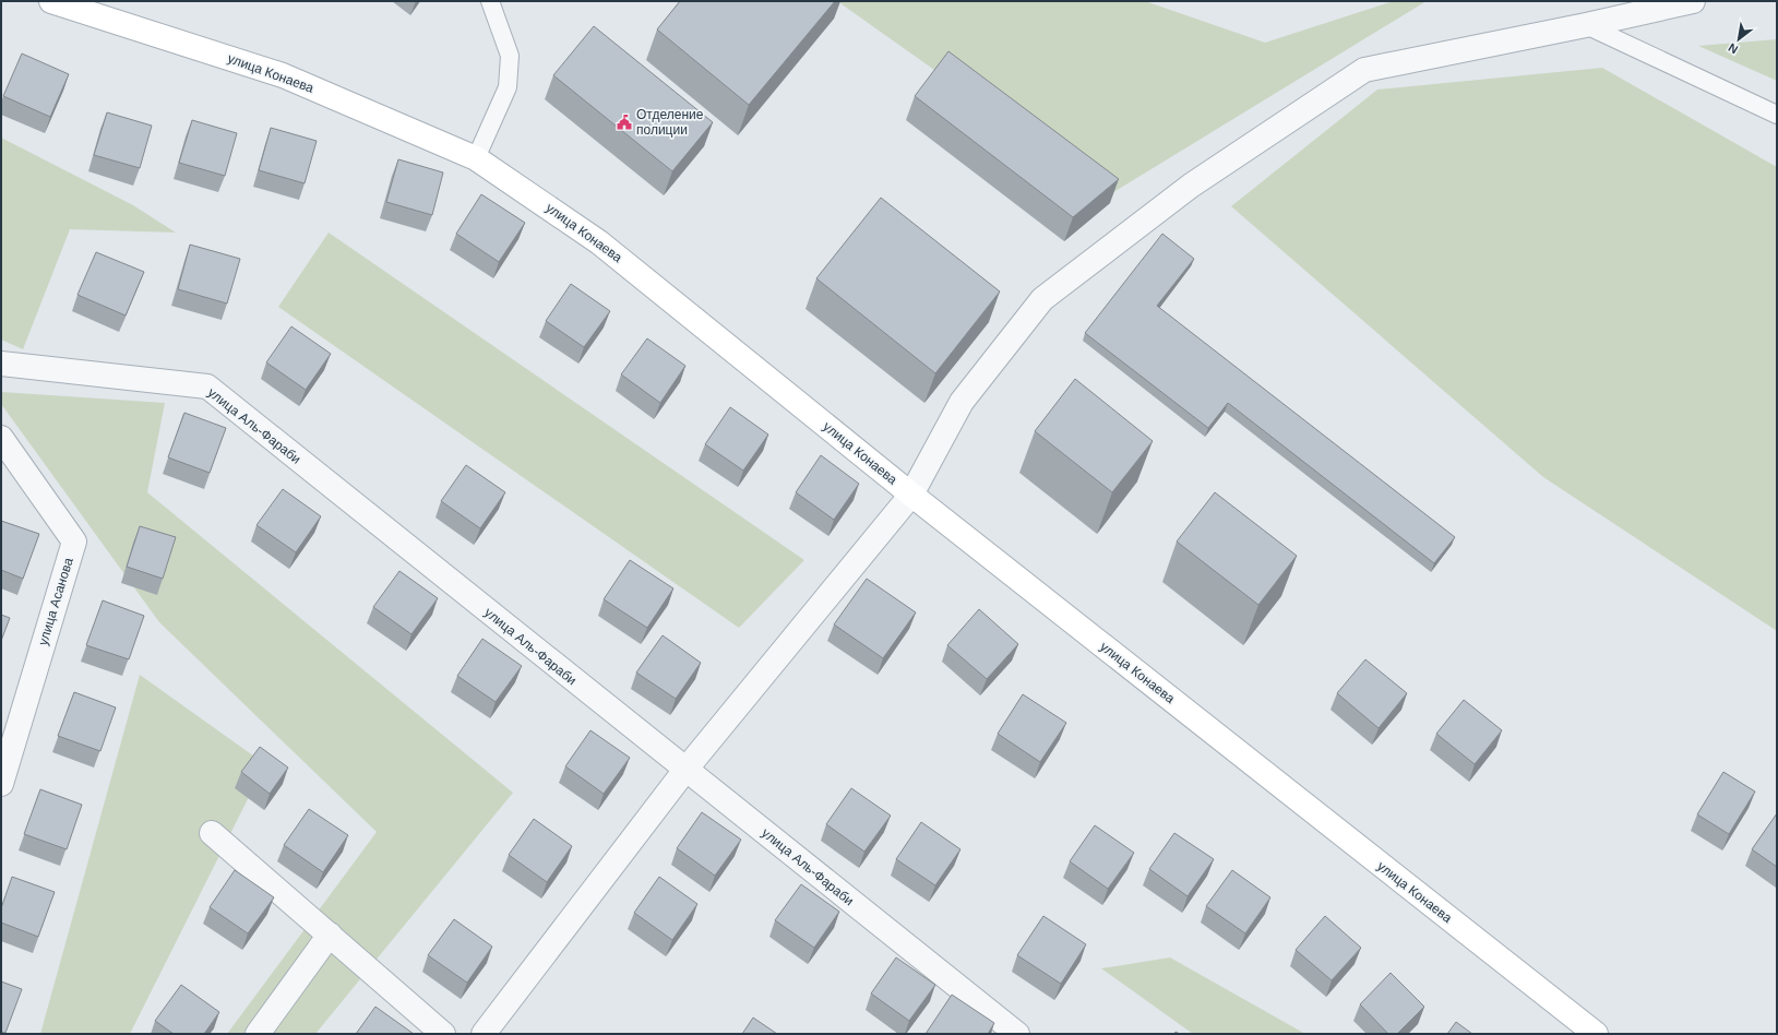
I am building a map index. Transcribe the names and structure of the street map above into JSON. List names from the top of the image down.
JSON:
{
  "streets": {
    "main road": ["улица Конаева"],
    "street": ["улица Аль-Фараби", "улица Асанова"]
  },
  "places": {
    "public building": ["Отделение полиции"]
  },
  "north": "bottom left"
}
